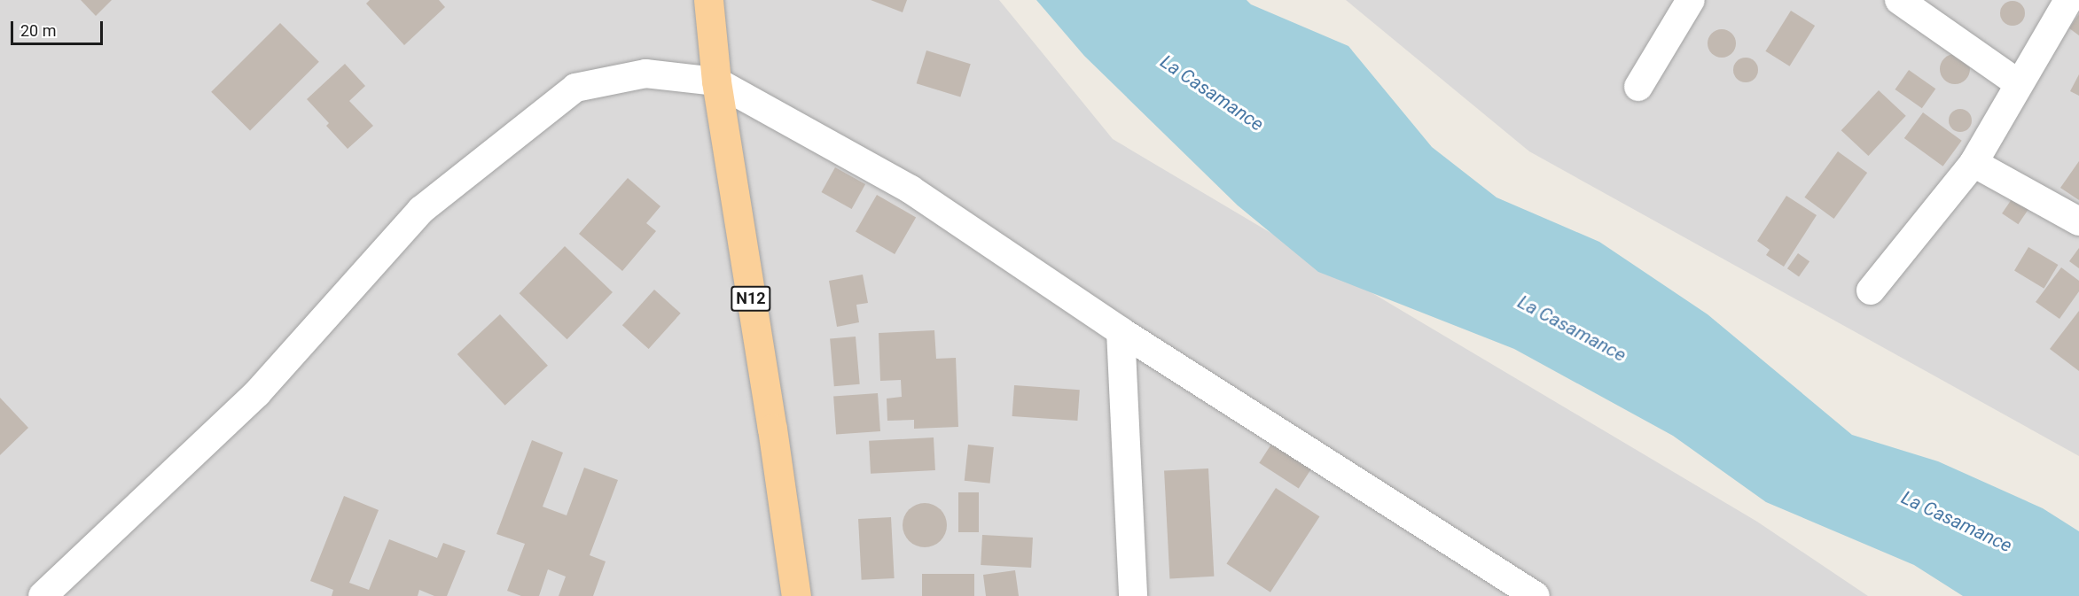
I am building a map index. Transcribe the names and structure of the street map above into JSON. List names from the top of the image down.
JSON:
{
  "streets": {
    "main road": ["N12"]
  },
  "water": ["La Casamance"],
  "scale_bar": "20 m"
}
